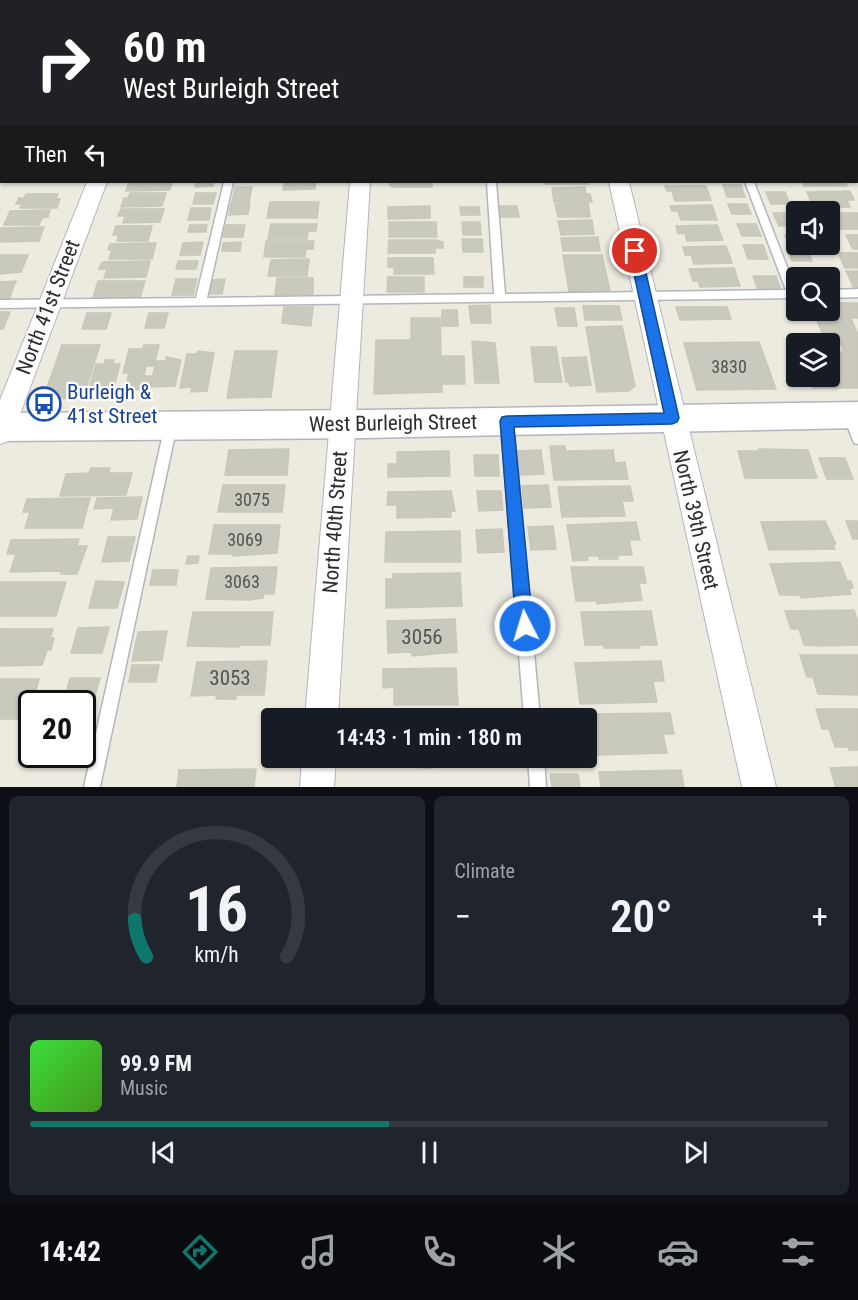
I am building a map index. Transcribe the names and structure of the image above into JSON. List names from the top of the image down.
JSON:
{
  "streets": {
    "main road": ["West Burleigh Street"],
    "street": ["North 41st Street", "North 39th Street", "North 40th Street"]
  },
  "crossings": [
    ["North 41st Street", "West Burleigh Street"],
    ["West Burleigh Street", "North 39th Street"],
    ["West Burleigh Street", "North 40th Street"]
  ],
  "places": {
    "bus stop": ["Burleigh & 41st Street"]
  },
  "house_numbers": [
    "3830",
    "3075",
    "3069",
    "3063",
    "3056",
    "3053"
  ],
  "page": {
    "turn": ["60 m", "West Burleigh Street"],
    "then": "Then",
    "limit": "20",
    "trip": "14:43 · 1 min · 180 m",
    "tile": "Climate",
    "heat": ["−", "20°", "+"],
    "song": ["99.9 FM", "Music"],
    "tabs": "14:42",
    "gauge": ["16", "km/h"]
  }
}
